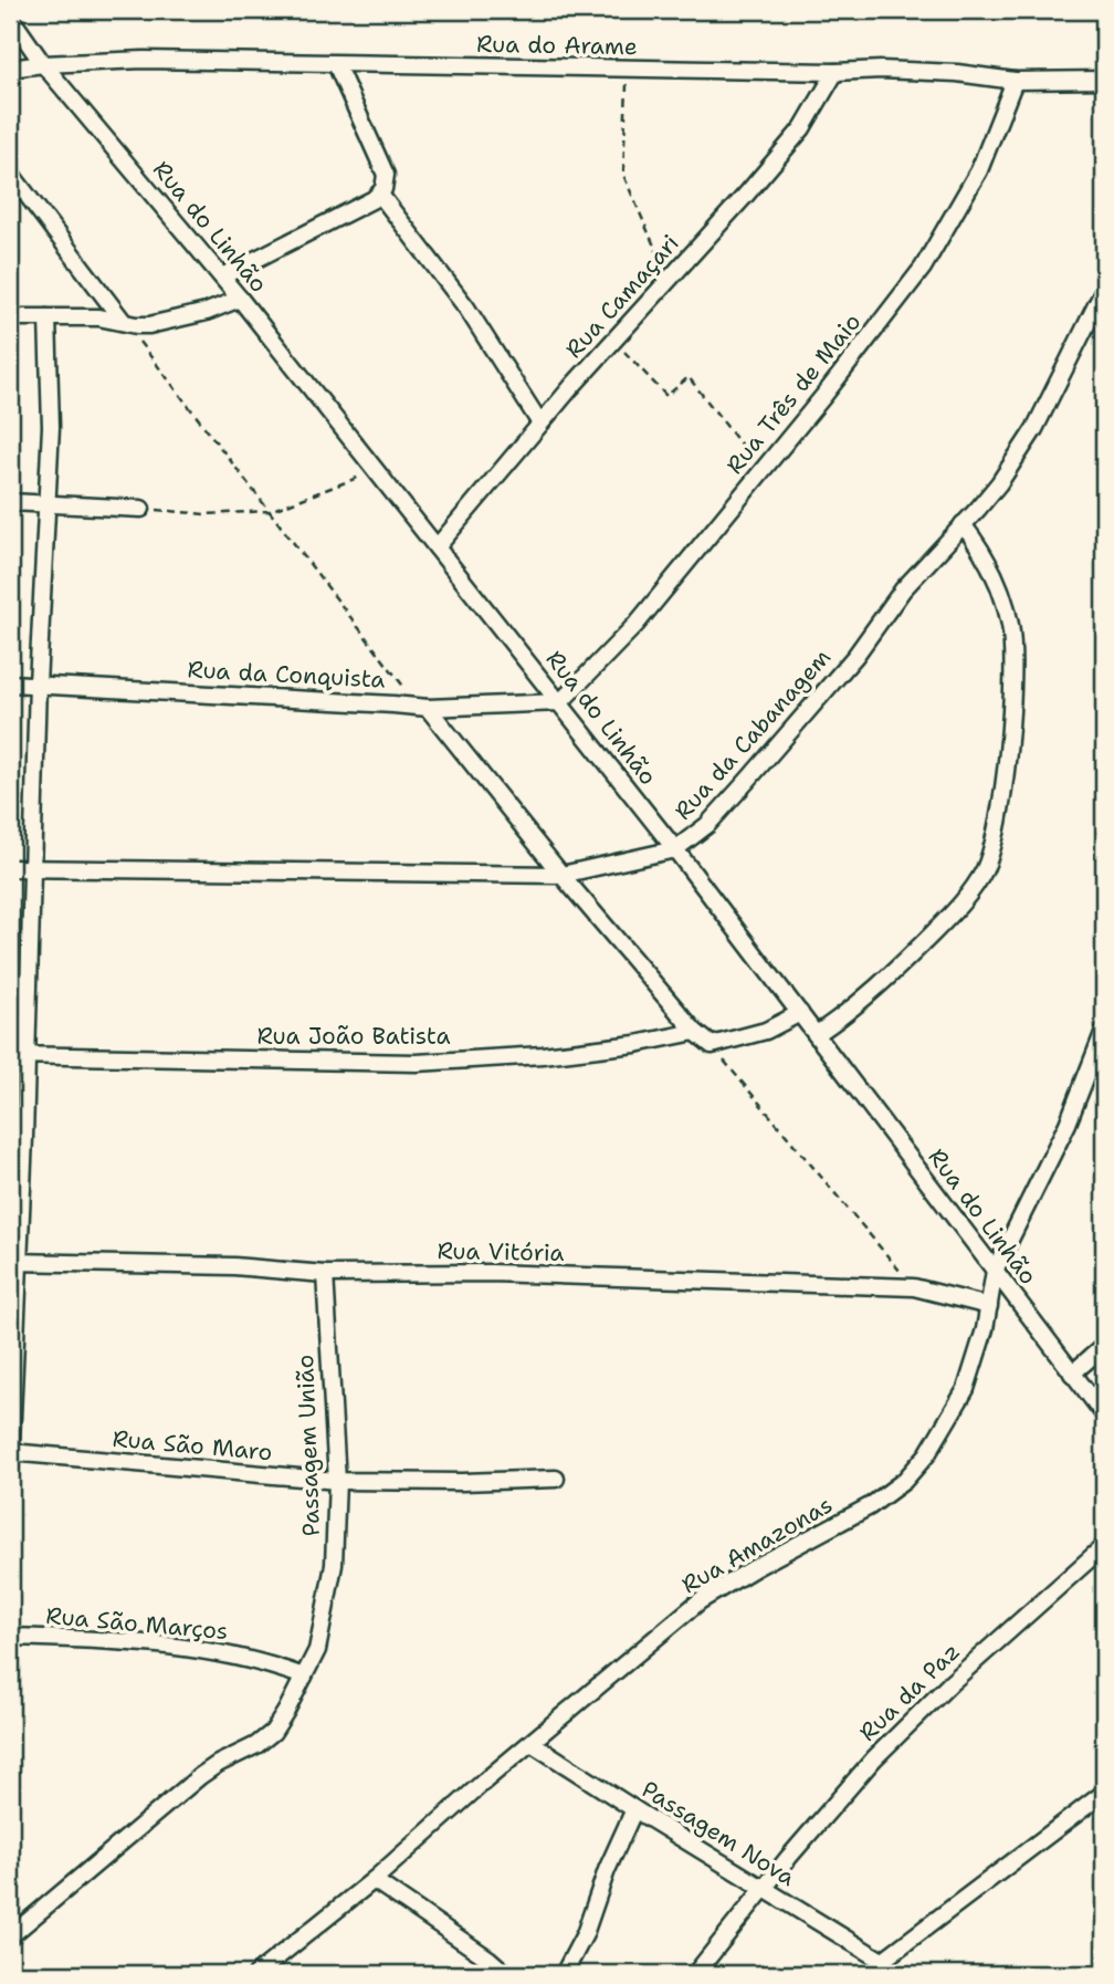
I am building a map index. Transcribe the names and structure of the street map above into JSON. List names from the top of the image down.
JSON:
{
  "streets": {
    "street": [
      "Rua do Arame",
      "Rua do Linhão",
      "Rua Camaçari",
      "Rua Três de Maio",
      "Rua da Conquista",
      "Rua da Cabanagem",
      "Rua João Batista",
      "Rua Vitória",
      "Rua São Maro",
      "Passagem União",
      "Rua Amazonas",
      "Rua São Marços",
      "Rua da Paz",
      "Passagem Nova"
    ]
  },
  "crossings": [
    ["Rua do Arame", "Rua do Linhão"],
    ["Rua do Arame", "Rua Camaçari"],
    ["Rua do Arame", "Rua Três de Maio"],
    ["Rua do Linhão", "Rua Camaçari"],
    ["Rua do Linhão", "Rua Três de Maio"],
    ["Rua do Linhão", "Rua da Conquista"],
    ["Rua do Linhão", "Rua da Cabanagem"],
    ["Rua do Linhão", "Rua Amazonas"],
    ["Rua Três de Maio", "Rua da Conquista"],
    ["Rua Vitória", "Passagem União"],
    ["Rua Vitória", "Rua Amazonas"],
    ["Rua São Maro", "Passagem União"],
    ["Passagem União", "Rua São Marços"],
    ["Rua Amazonas", "Passagem Nova"],
    ["Rua da Paz", "Passagem Nova"]
  ]
}
